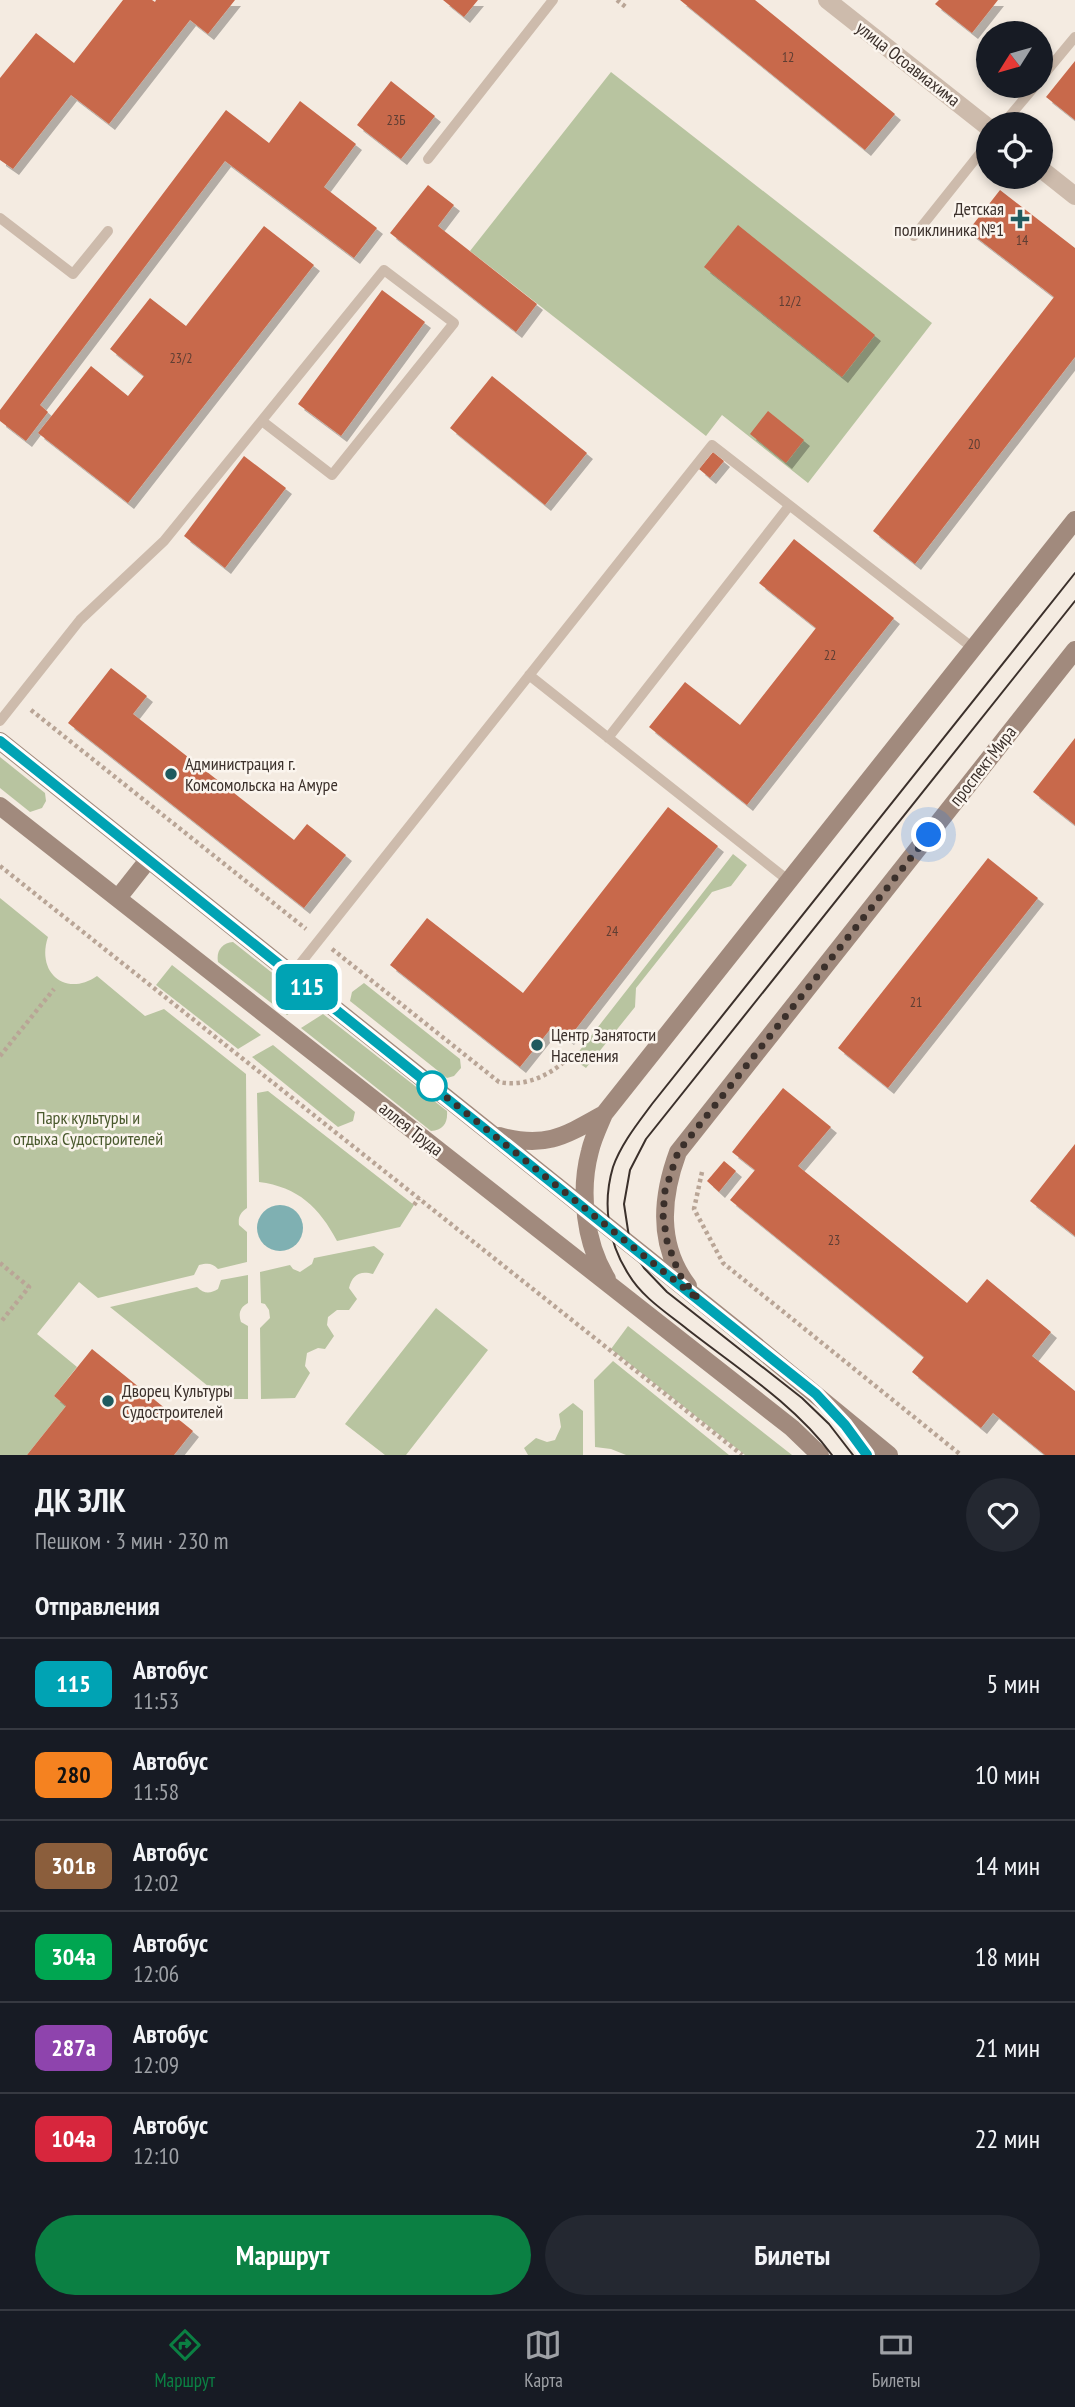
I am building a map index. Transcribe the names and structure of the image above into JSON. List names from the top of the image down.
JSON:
{
  "streets": {
    "main road": ["проспект Мира", "аллея Труда"],
    "street": ["улица Осоавиахима"]
  },
  "parks": ["Парк культуры и отдыха Судостроителей"],
  "places": {
    "health": ["Детская поликлиника №1"],
    "other": ["Администрация г. Комсомольска на Амуре", "Центр Занятости Населения", "Дворец Культуры Судостроителей"]
  },
  "lines": ["bus line 115"],
  "house_numbers": [
    "12",
    "23Б",
    "14",
    "12/2",
    "23/2",
    "20",
    "22",
    "24",
    "21",
    "23"
  ],
  "north": "bottom left",
  "page": {
    "on_map": "115",
    "heading": [
      ["ДК ЗЛК", "Пешком · 3 мин · 230 m"],
      "Отправления"
    ],
    "list": [
      {
        "mark": "115",
        "name": "Автобус",
        "note": "11:53",
        "value": "5 мин"
      },
      {
        "mark": "280",
        "name": "Автобус",
        "note": "11:58",
        "value": "10 мин"
      },
      {
        "mark": "301в",
        "name": "Автобус",
        "note": "12:02",
        "value": "14 мин"
      },
      {
        "mark": "304а",
        "name": "Автобус",
        "note": "12:06",
        "value": "18 мин"
      },
      {
        "mark": "287а",
        "name": "Автобус",
        "note": "12:09",
        "value": "21 мин"
      },
      {
        "mark": "104а",
        "name": "Автобус",
        "note": "12:10",
        "value": "22 мин"
      }
    ],
    "buttons": ["Маршрут", "Билеты"],
    "tabs": ["Маршрут", "Карта", "Билеты"]
  }
}
